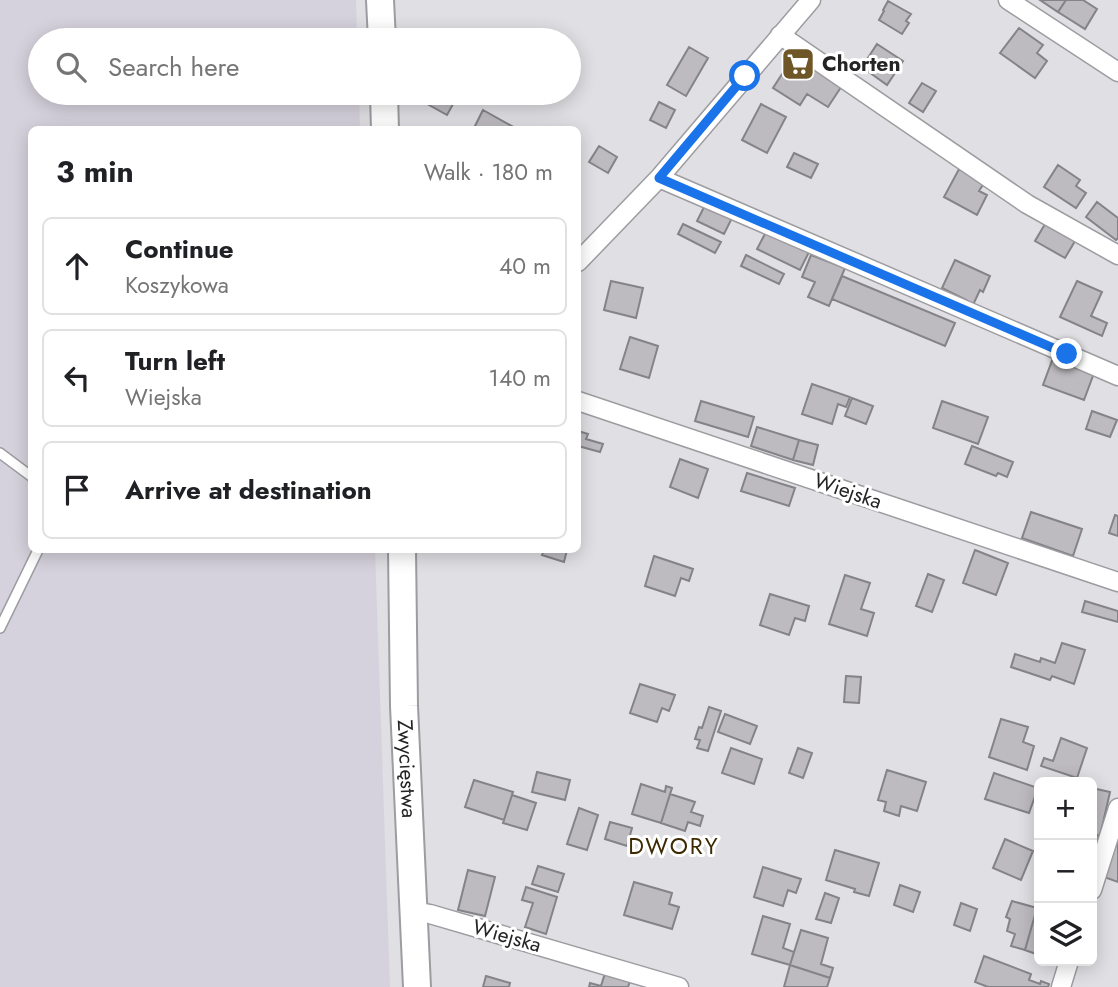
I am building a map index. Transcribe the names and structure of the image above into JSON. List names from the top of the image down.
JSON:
{
  "streets": {
    "street": ["Wiejska", "Zwycięstwa"]
  },
  "crossings": [
    ["Wiejska", "Zwycięstwa"]
  ],
  "districts": ["DWORY"],
  "places": {
    "supermarket": ["Chorten"]
  },
  "page": {
    "search": "Search here",
    "heading": ["3 min", "Walk · 180 m"],
    "list": [
      ["Continue", "Koszykowa", "40 m"],
      ["Turn left", "Wiejska", "140 m"],
      "Arrive at destination"
    ],
    "map_buttons": ["+", "−"]
  }
}
